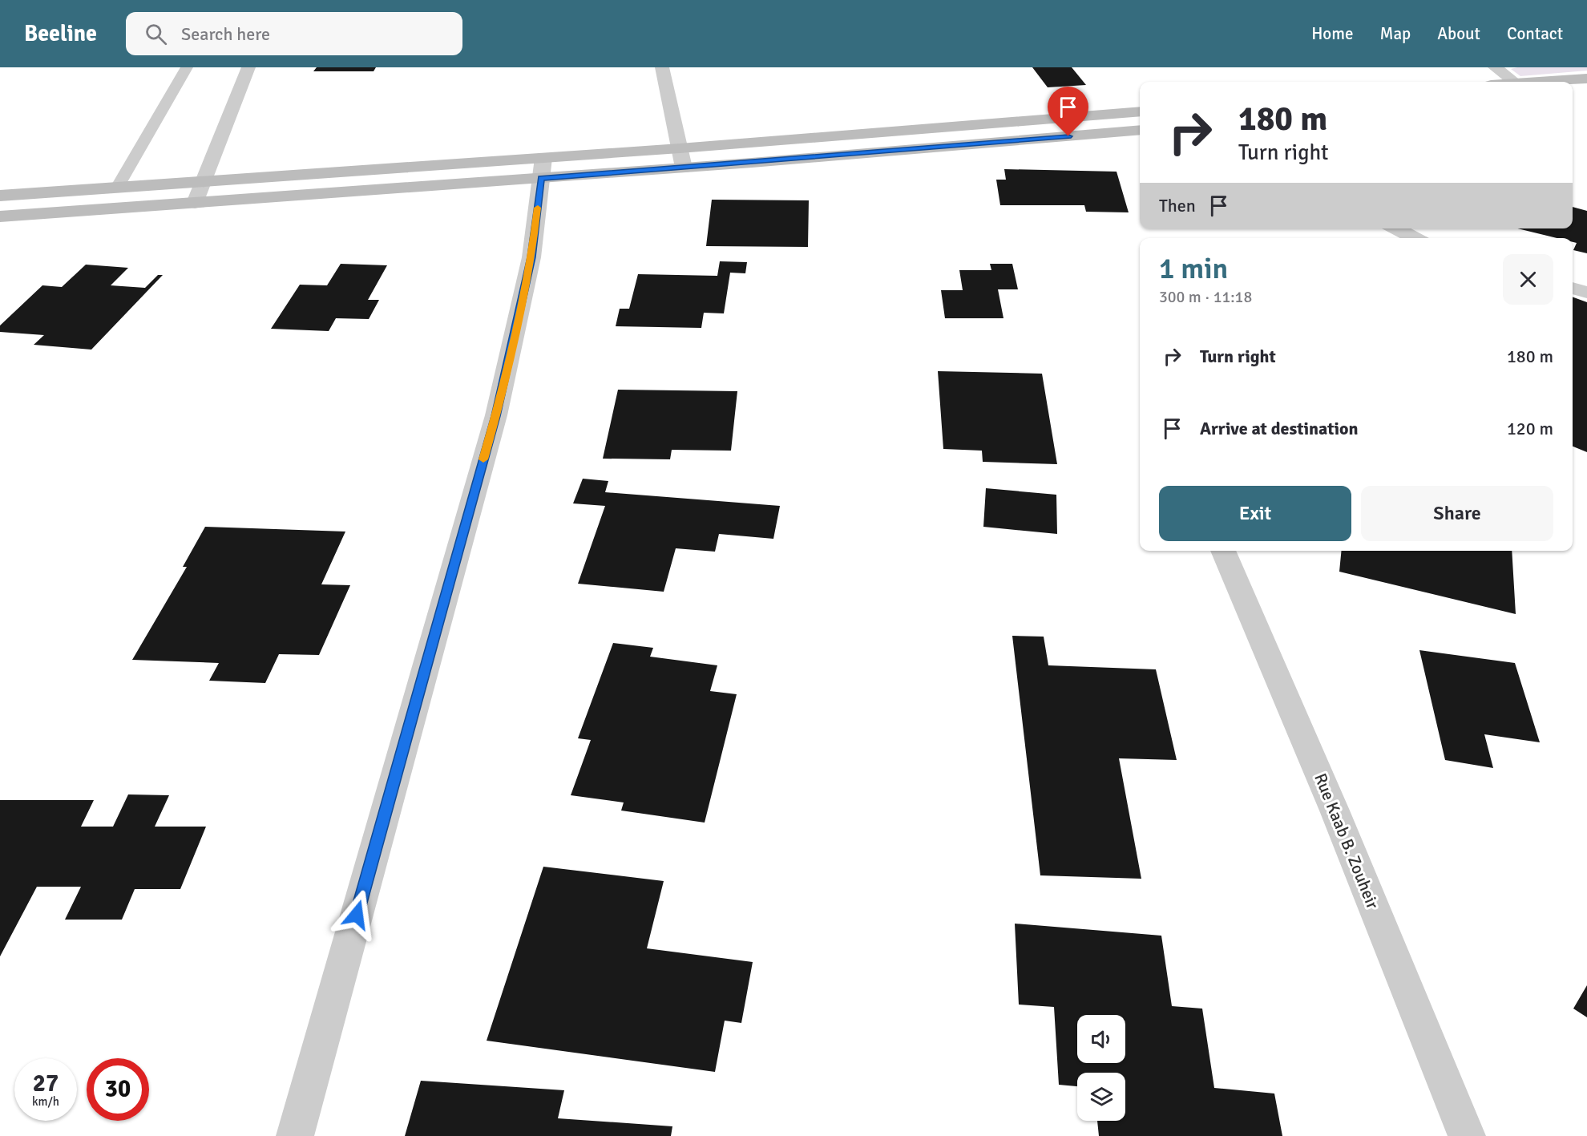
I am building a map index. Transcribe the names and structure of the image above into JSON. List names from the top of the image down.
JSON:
{
  "streets": {
    "street": ["Rue Kaab B. Zouheir"]
  },
  "page": {
    "header": "Beeline",
    "search": "Search here",
    "nav": [
      "Home",
      "Map",
      "About",
      "Contact"
    ],
    "turn": ["180 m", "Turn right"],
    "then": "Then",
    "heading": ["1 min", "300 m · 11:18"],
    "list": [
      {
        "name": "Turn right",
        "value": "180 m"
      },
      {
        "name": "Arrive at destination",
        "value": "120 m"
      }
    ],
    "buttons": ["Exit", "Share"],
    "speed": "27 km/h",
    "limit": "30"
  }
}
